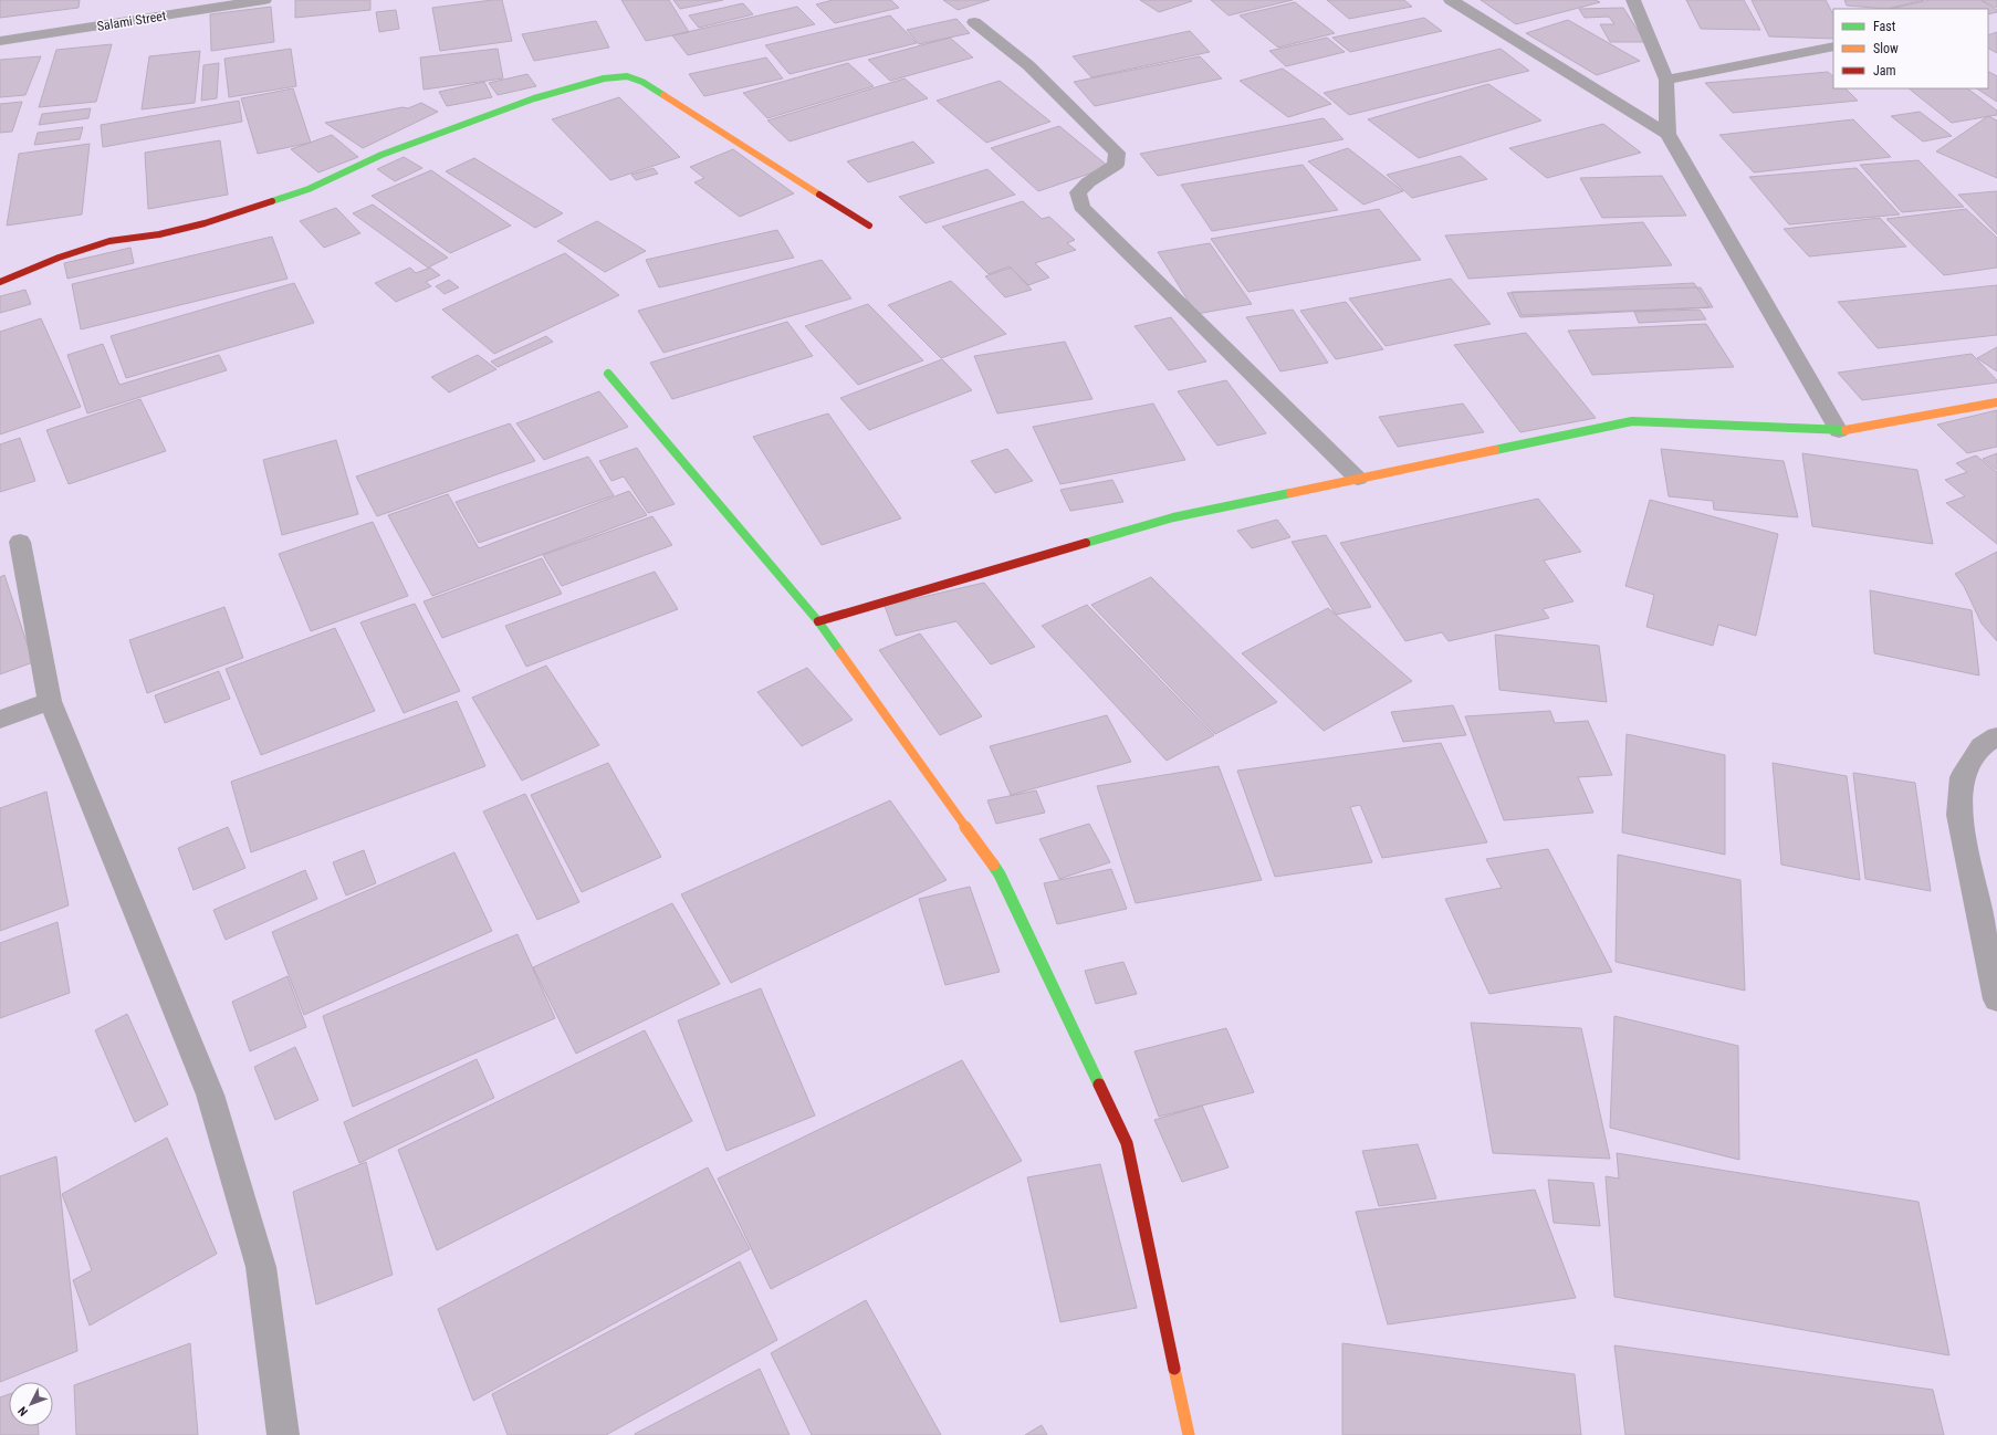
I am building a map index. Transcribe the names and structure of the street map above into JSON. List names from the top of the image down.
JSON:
{
  "streets": {
    "street": ["Salami Street"]
  },
  "legend": ["Fast", "Slow", "Jam"],
  "north": "bottom left"
}
